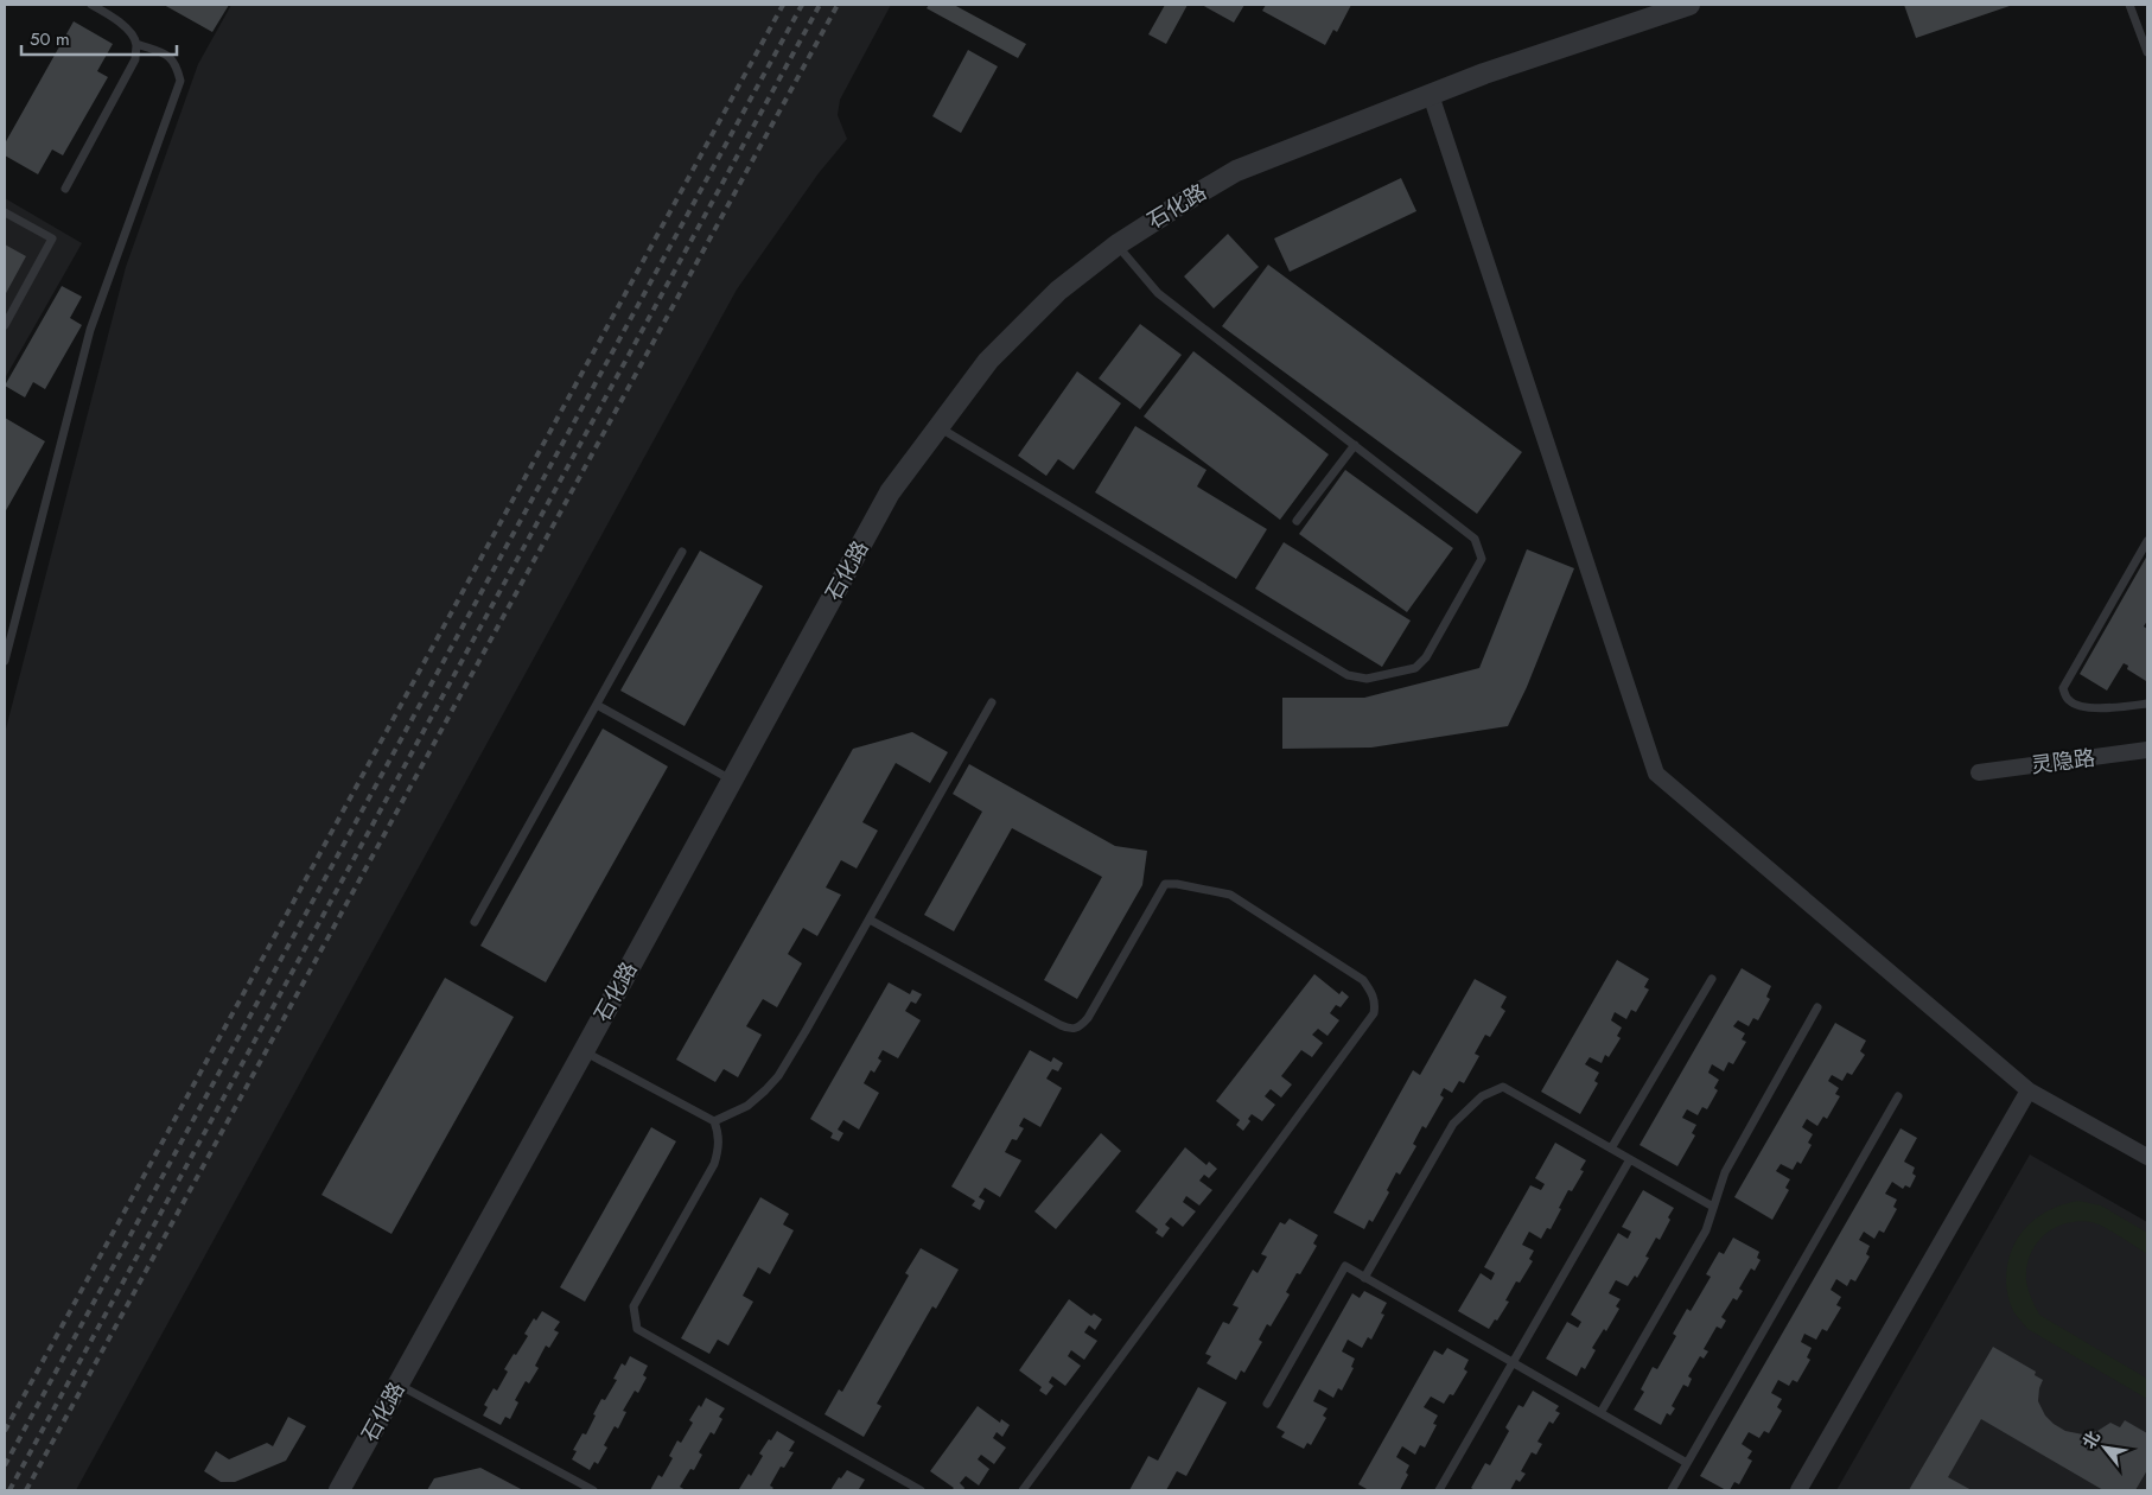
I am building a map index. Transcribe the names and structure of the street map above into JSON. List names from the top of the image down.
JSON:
{
  "streets": {
    "street": ["石化路", "灵隐路"]
  },
  "scale_bar": "50 m",
  "north": "top left"
}
